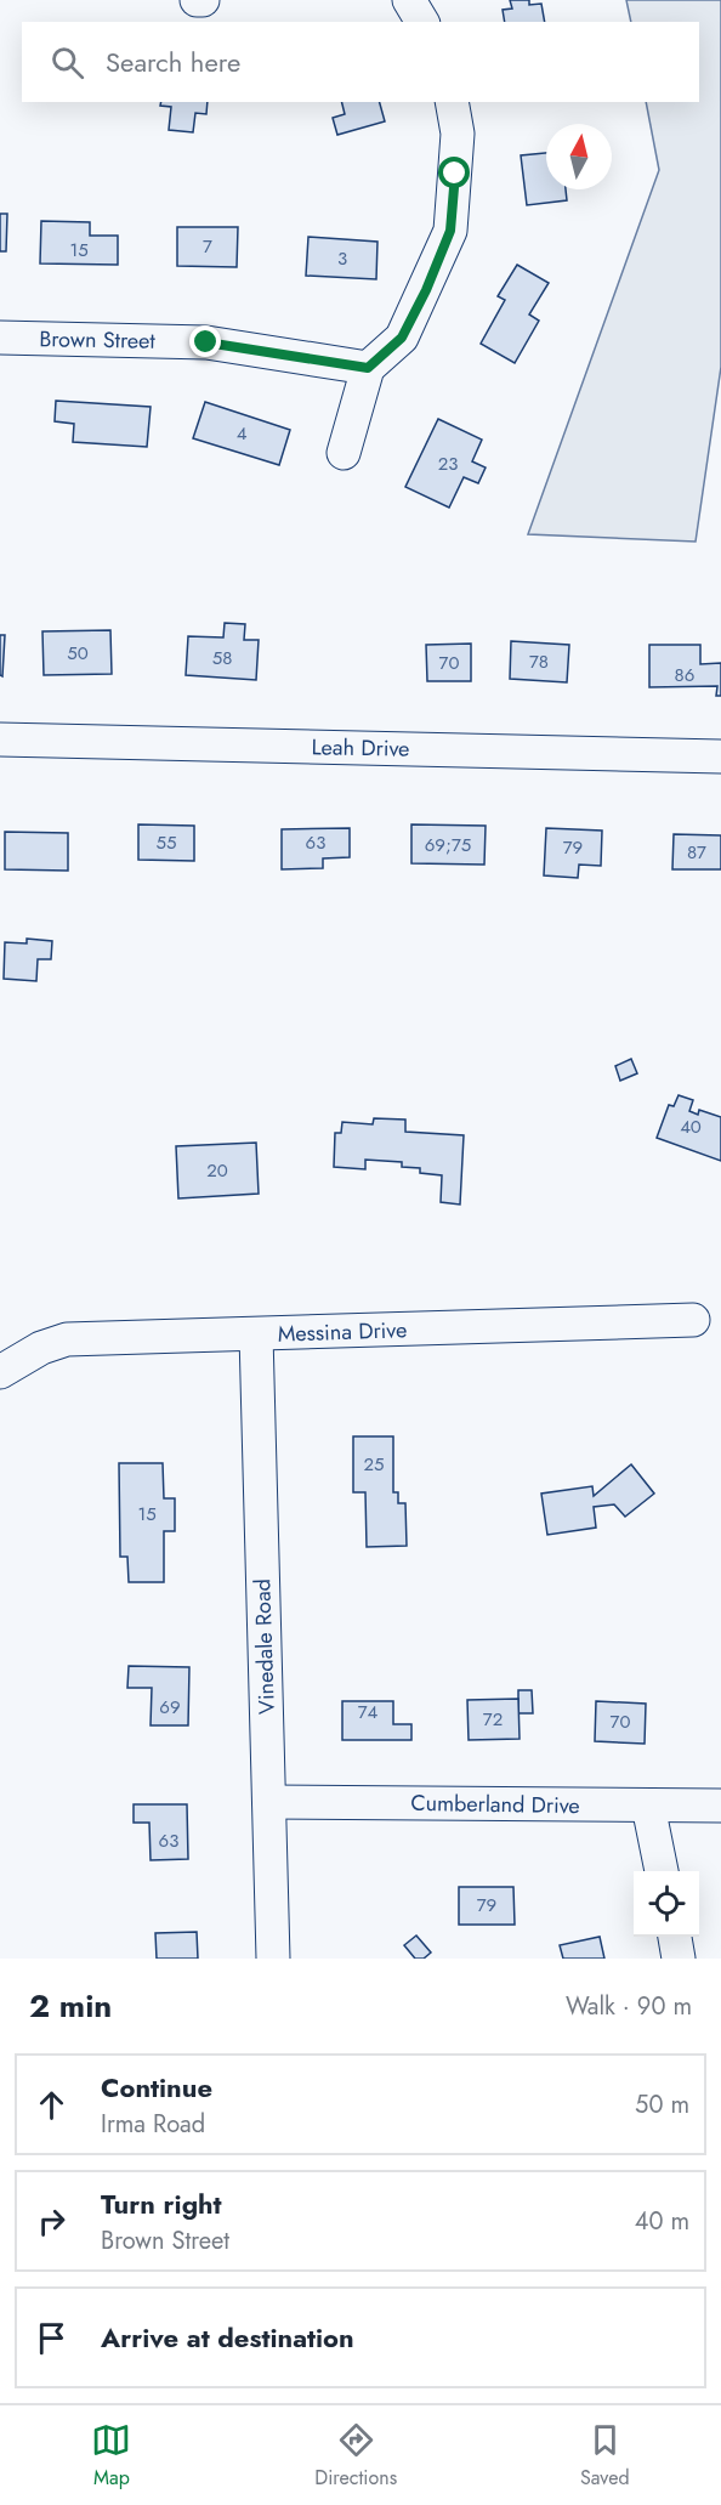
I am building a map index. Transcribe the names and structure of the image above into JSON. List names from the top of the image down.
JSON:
{
  "streets": {
    "street": [
      "Brown Street",
      "Leah Drive",
      "Messina Drive",
      "Vinedale Road",
      "Cumberland Drive"
    ]
  },
  "crossings": [
    ["Messina Drive", "Vinedale Road"],
    ["Vinedale Road", "Cumberland Drive"]
  ],
  "house_numbers": [
    "7",
    "15",
    "3",
    "4",
    "23",
    "50",
    "58",
    "78",
    "70",
    "86",
    "55",
    "63",
    "69;75",
    "79",
    "87",
    "40",
    "20",
    "25",
    "15",
    "69",
    "74",
    "72",
    "70",
    "63",
    "79"
  ],
  "north": "top",
  "page": {
    "search": "Search here",
    "heading": ["2 min", "Walk · 90 m"],
    "list": [
      ["Continue", "Irma Road", "50 m"],
      ["Turn right", "Brown Street", "40 m"],
      "Arrive at destination"
    ],
    "nav": ["Map", "Directions", "Saved"]
  }
}
